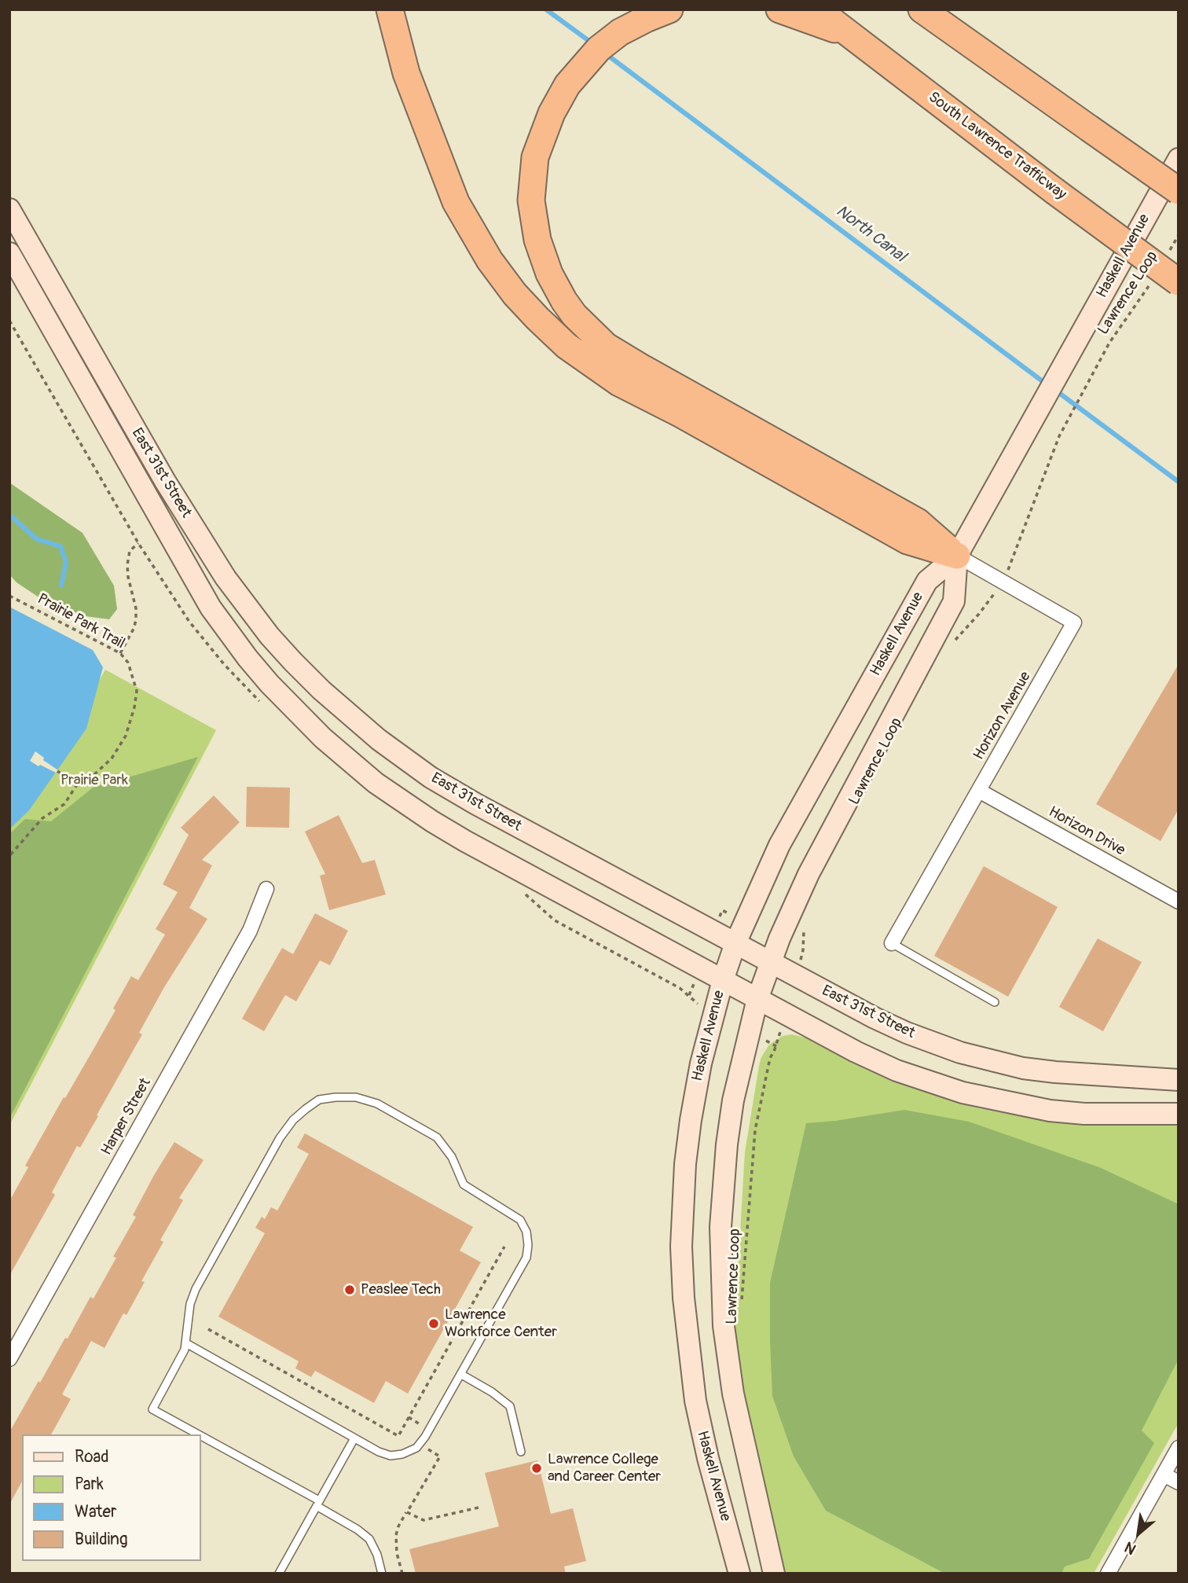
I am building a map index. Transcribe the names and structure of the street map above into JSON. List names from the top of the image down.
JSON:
{
  "streets": {
    "highway": ["South Lawrence Trafficway"],
    "main road": ["Haskell Avenue", "East 31st Street"],
    "street": ["Horizon Avenue", "Horizon Drive", "Harper Street"],
    "path": ["Lawrence Loop", "Prairie Park Trail"]
  },
  "crossings": [
    ["Haskell Avenue", "East 31st Street"],
    ["Haskell Avenue", "Horizon Avenue"],
    ["Horizon Avenue", "Horizon Drive"]
  ],
  "water": ["North Canal"],
  "parks": ["Prairie Park"],
  "places": ["Peaslee Tech", "Lawrence Workforce Center", "Lawrence College and Career Center"],
  "legend": [
    "Road",
    "Park",
    "Water",
    "Building"
  ],
  "north": "bottom left"
}
